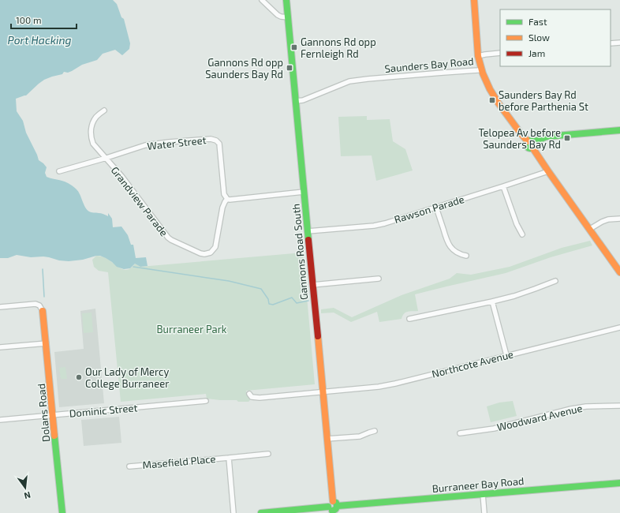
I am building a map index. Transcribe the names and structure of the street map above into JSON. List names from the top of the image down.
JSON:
{
  "streets": {
    "street": [
      "Saunders Bay Road",
      "Water Street",
      "Grandview Parade",
      "Rawson Parade",
      "Gannons Road South",
      "Northcote Avenue",
      "Dominic Street",
      "Dolans Road",
      "Woodward Avenue",
      "Masefield Place",
      "Burraneer Bay Road"
    ]
  },
  "crossings": [
    ["Saunders Bay Road", "Rawson Parade"],
    ["Saunders Bay Road", "Gannons Road South"],
    ["Water Street", "Grandview Parade"],
    ["Rawson Parade", "Gannons Road South"],
    ["Gannons Road South", "Northcote Avenue"],
    ["Gannons Road South", "Burraneer Bay Road"],
    ["Dominic Street", "Dolans Road"]
  ],
  "water": ["Port Hacking"],
  "parks": ["Burraneer Park"],
  "places": {
    "transit": [
      "Gannons Rd opp Fernleigh Rd",
      "Gannons Rd opp Saunders Bay Rd",
      "Saunders Bay Rd before Parthenia St",
      "Telopea Av before Saunders Bay Rd"
    ],
    "other": ["Our Lady of Mercy College Burraneer"]
  },
  "legend": ["Fast", "Slow", "Jam"],
  "scale_bar": "100 m",
  "north": "bottom"
}
